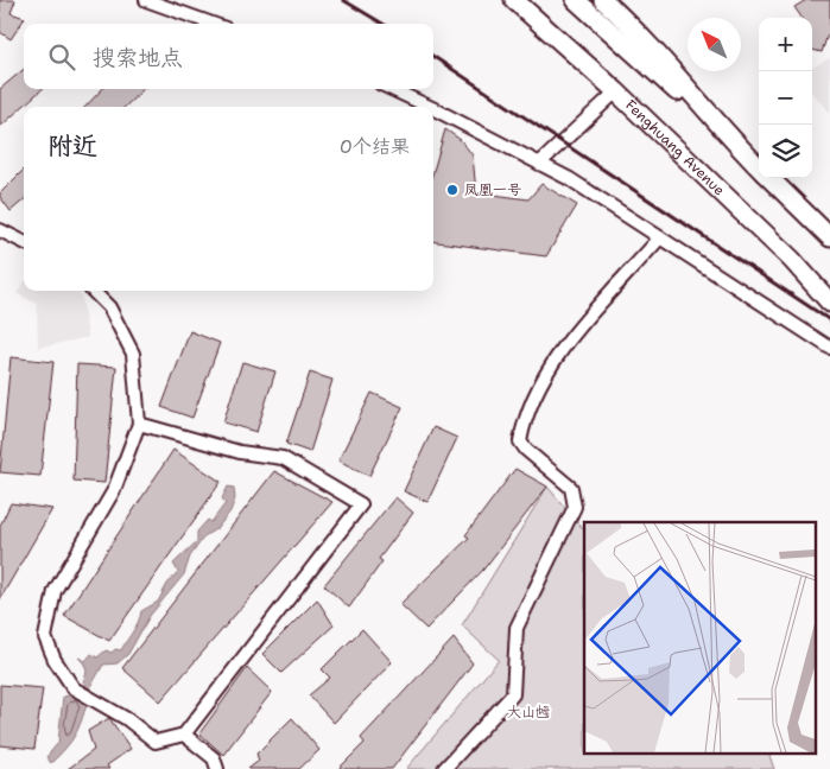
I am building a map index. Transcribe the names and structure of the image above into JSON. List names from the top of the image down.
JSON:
{
  "streets": {
    "main road": ["Fenghuang Avenue"]
  },
  "parks": ["大山乸"],
  "places": ["凤凰一号"],
  "north": "top left",
  "page": {
    "map_buttons": ["+", "−"],
    "search": "搜索地点",
    "heading": ["附近", "0个结果"]
  }
}
